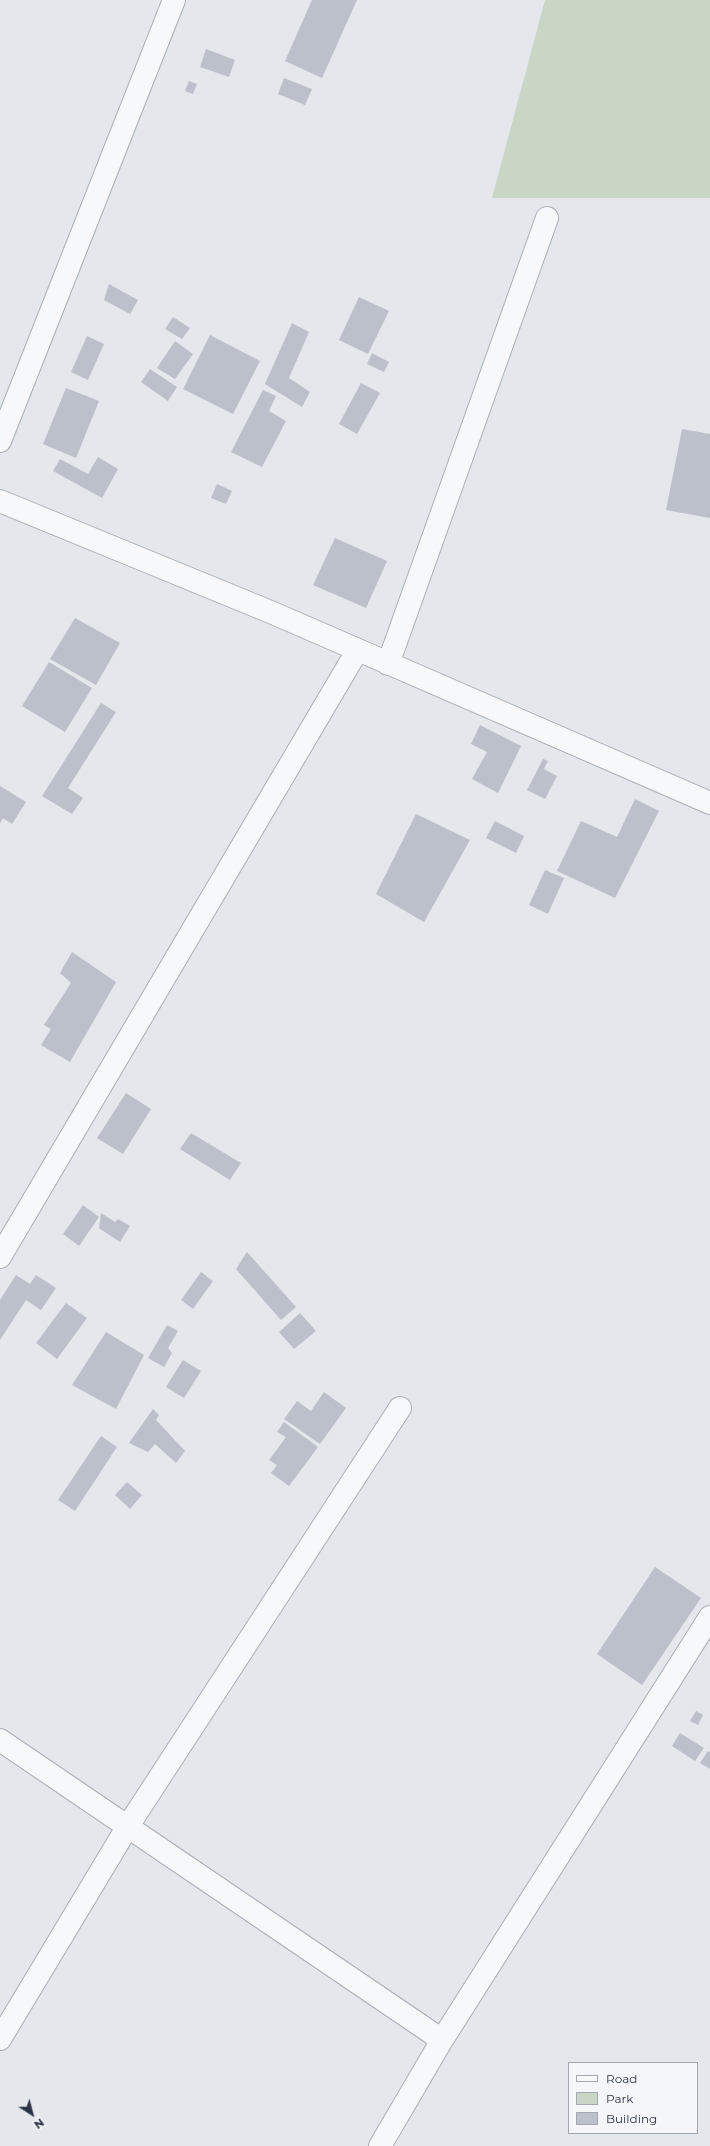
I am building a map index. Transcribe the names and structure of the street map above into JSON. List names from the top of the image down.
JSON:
{
  "legend": ["Road", "Park", "Building"],
  "north": "bottom right"
}
